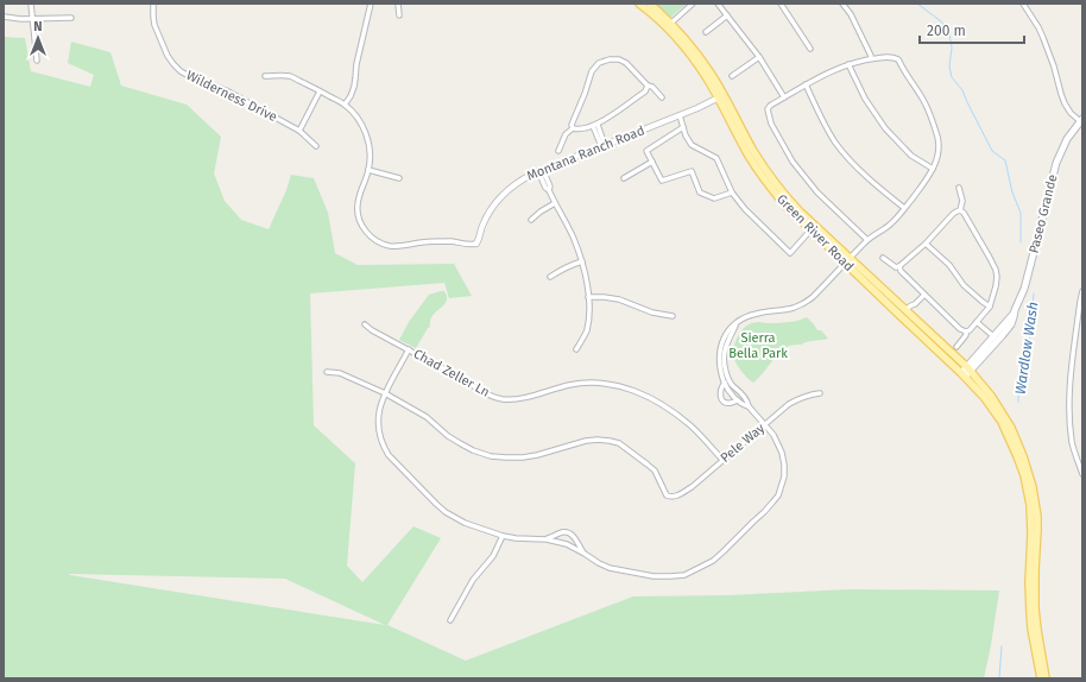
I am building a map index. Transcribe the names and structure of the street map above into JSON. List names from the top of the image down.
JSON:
{
  "streets": {
    "main road": ["Paseo Grande", "Green River Road"],
    "street": [
      "Wilderness Drive",
      "Montana Ranch Road",
      "Chad Zeller Ln",
      "Pele Way"
    ]
  },
  "crossings": [
    ["Montana Ranch Road", "Green River Road"],
    ["Paseo Grande", "Green River Road"],
    ["Chad Zeller Ln", "Pele Way"]
  ],
  "water": ["Wardlow Wash"],
  "parks": ["Sierra Bella Park"],
  "scale_bar": "200 m",
  "north": "top"
}
